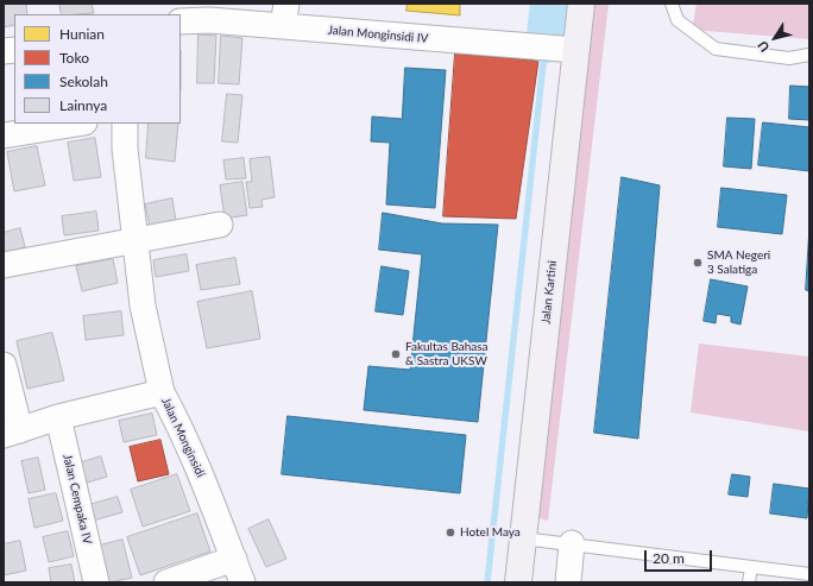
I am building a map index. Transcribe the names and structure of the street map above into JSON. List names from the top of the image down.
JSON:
{
  "streets": {
    "main road": ["Jalan Kartini"],
    "street": ["Jalan Monginsidi IV", "Jalan Monginsidi", "Jalan Cempaka IV"]
  },
  "crossings": [
    ["Jalan Monginsidi IV", "Jalan Kartini"],
    ["Jalan Monginsidi", "Jalan Cempaka IV"]
  ],
  "places": ["SMA Negeri 3 Salatiga", "Fakultas Bahasa & Sastra UKSW", "Hotel Maya"],
  "legend": [
    "Hunian",
    "Toko",
    "Sekolah",
    "Lainnya"
  ],
  "scale_bar": "20 m",
  "north": "bottom left"
}
